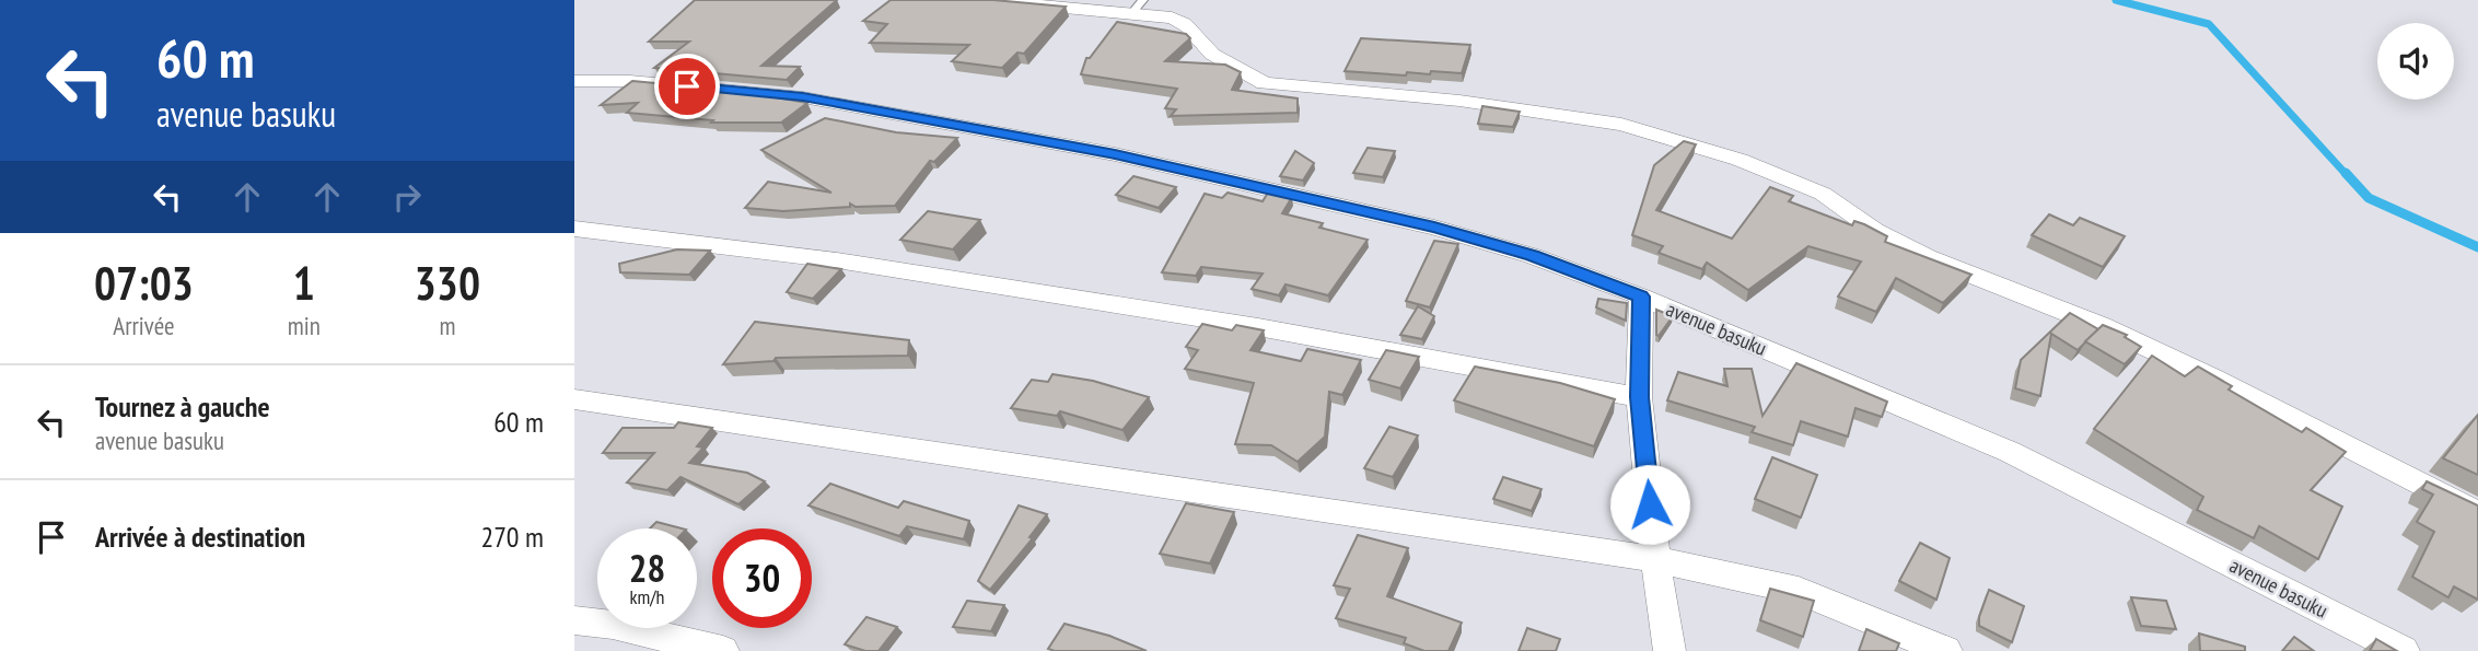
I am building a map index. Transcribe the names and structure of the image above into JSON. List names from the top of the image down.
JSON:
{
  "streets": {
    "street": ["avenue basuku"]
  },
  "page": {
    "turn": ["60 m", "avenue basuku"],
    "eta": [
      "07:03",
      "Arrivée",
      "1",
      "min",
      "330",
      "m"
    ],
    "list": [
      {
        "name": "Tournez à gauche",
        "note": "avenue basuku",
        "value": "60 m"
      },
      {
        "name": "Arrivée à destination",
        "value": "270 m"
      }
    ],
    "speed": "28 km/h",
    "limit": "30"
  }
}
